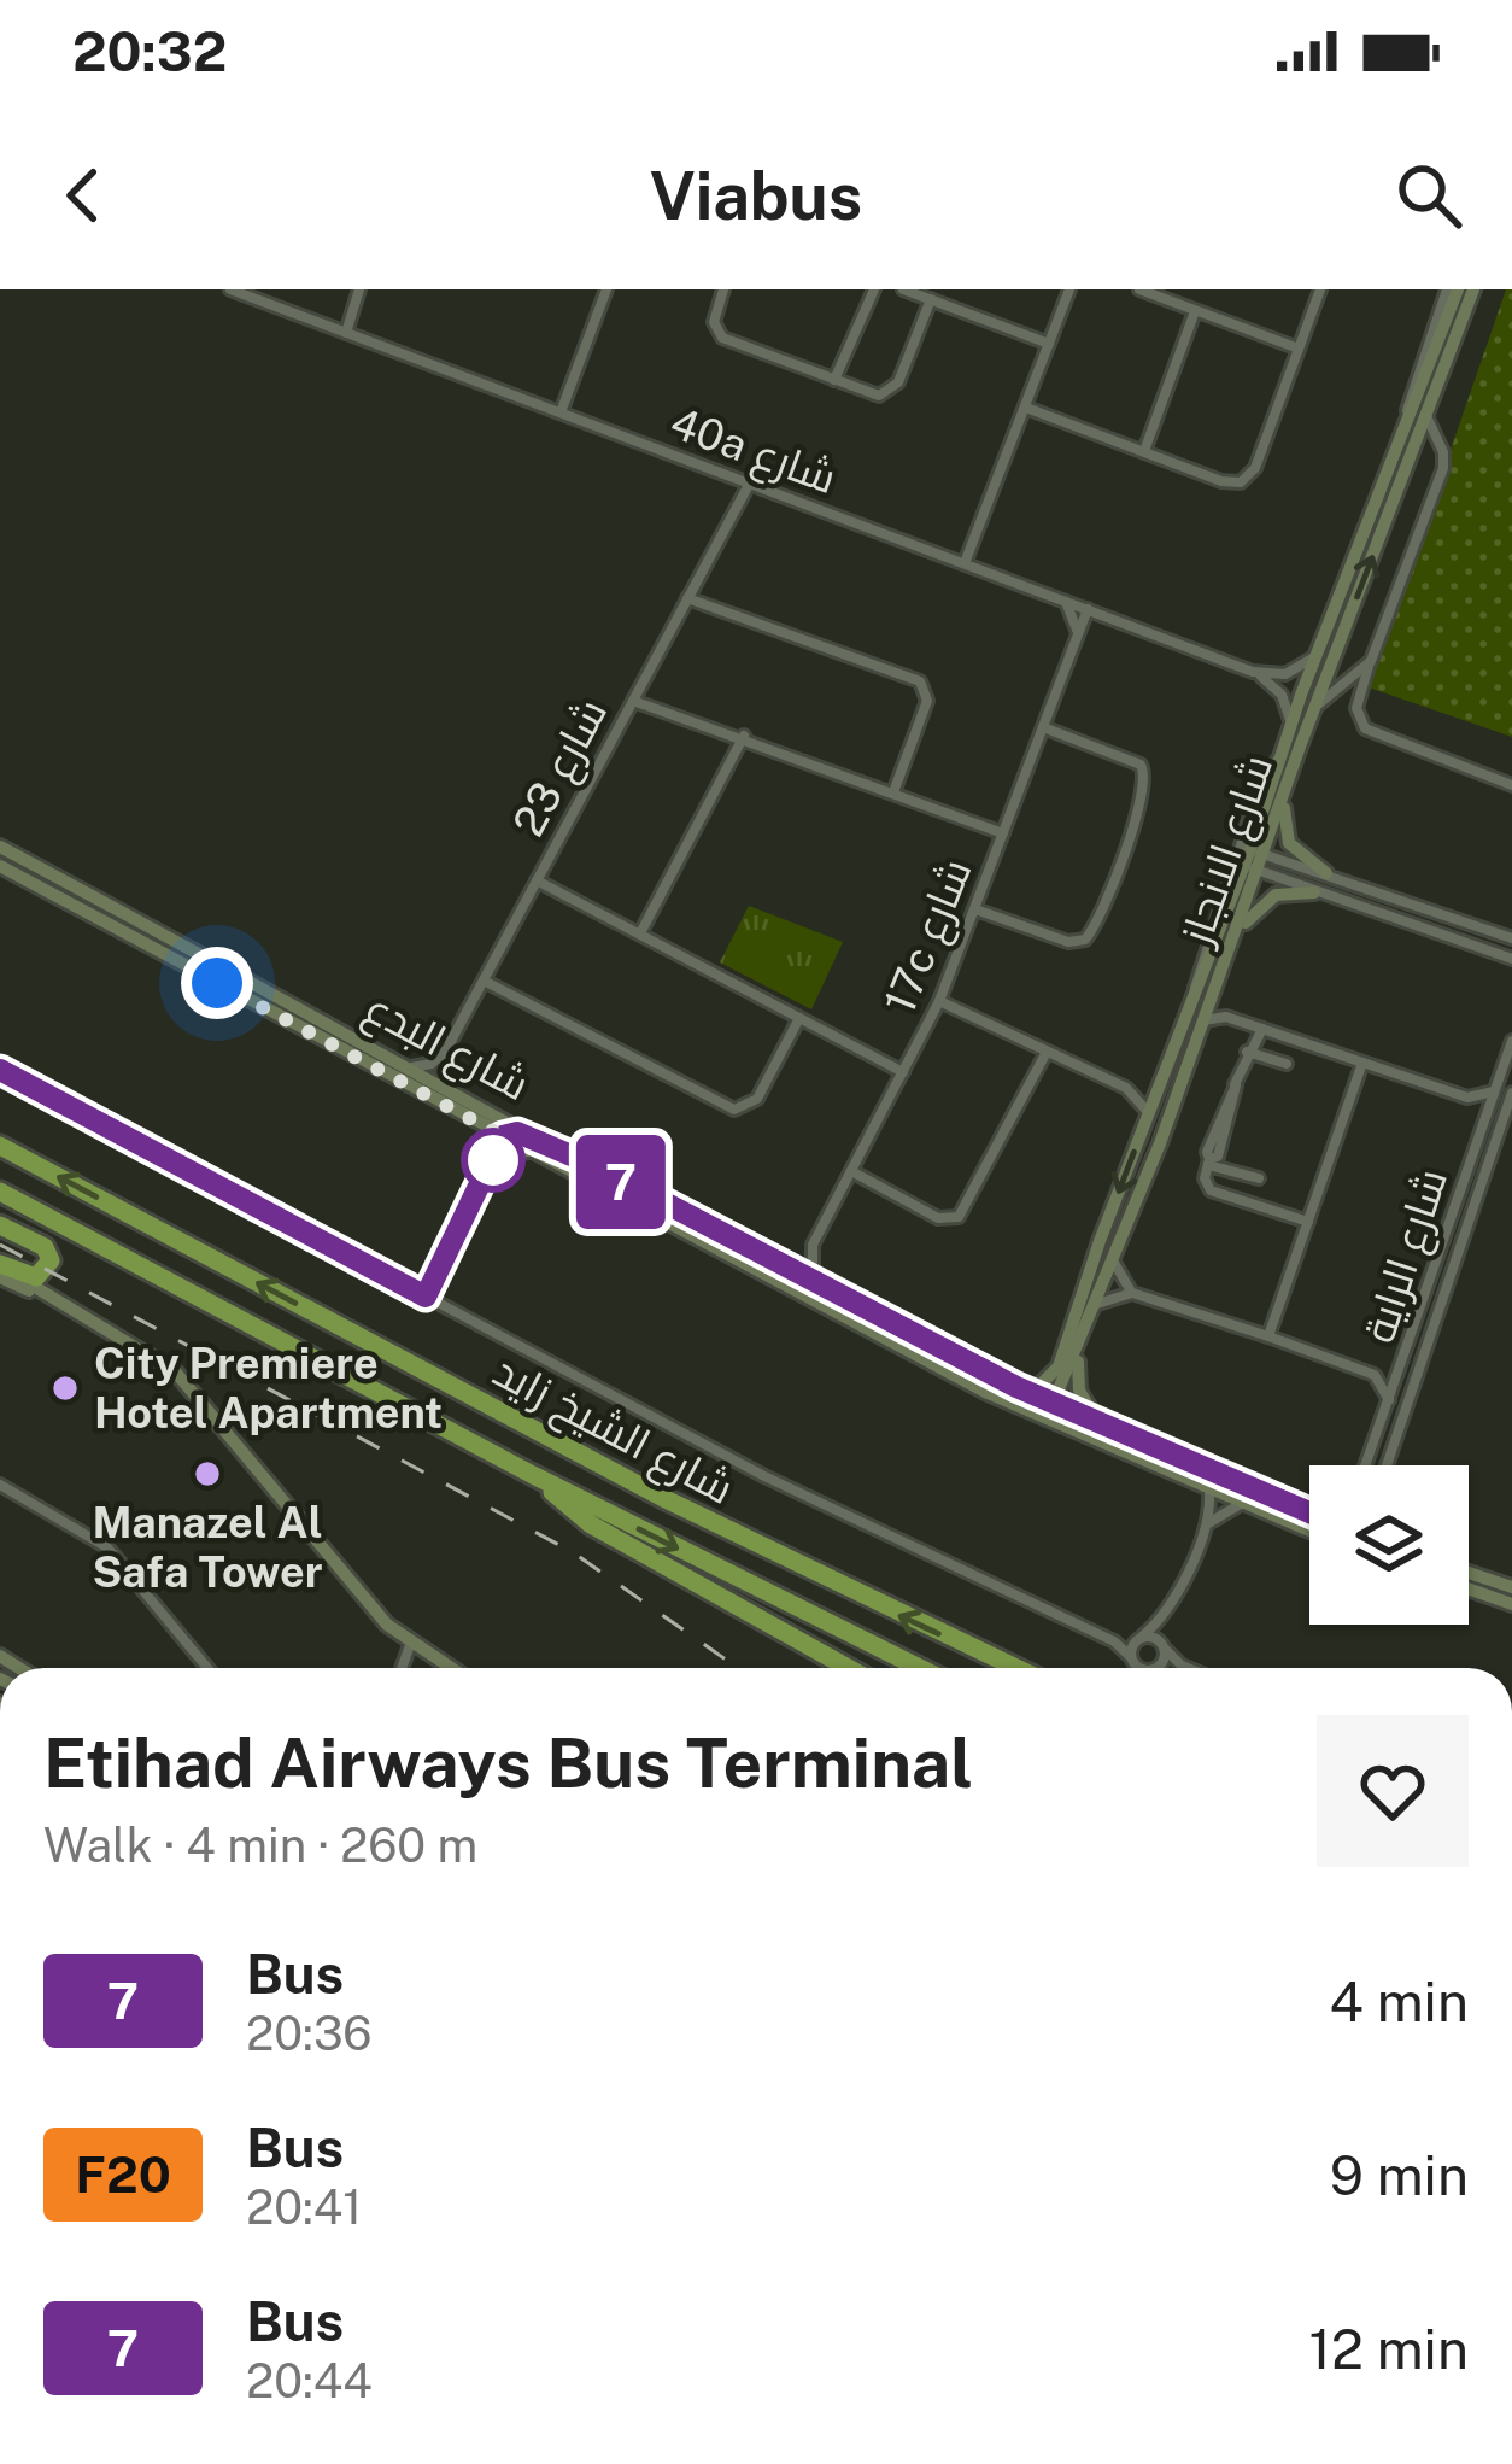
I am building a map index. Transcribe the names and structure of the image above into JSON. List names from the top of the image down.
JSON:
{
  "streets": {
    "highway": ["شارع الشيخ زايد"],
    "main road": ["شارع الانجاز", "شارع البدع"],
    "street": [
      "40a شارع",
      "شارع 23",
      "17c شارع",
      "شارع الراية"
    ]
  },
  "crossings": [
    ["40a شارع", "شارع 23"],
    ["40a شارع", "17c شارع"],
    ["شارع 23", "شارع البدع"],
    ["شارع الانجاز", "شارع البدع"],
    ["17c شارع", "شارع البدع"]
  ],
  "places": ["City Premiere Hotel Apartment", "Manazel Al Safa Tower"],
  "lines": ["bus line 7"],
  "page": {
    "status": "20:32",
    "header": "Viabus",
    "on_map": "7",
    "heading": ["Etihad Airways Bus Terminal", "Walk · 4 min · 260 m"],
    "list": [
      {
        "mark": "7",
        "name": "Bus",
        "note": "20:36",
        "value": "4 min"
      },
      {
        "mark": "F20",
        "name": "Bus",
        "note": "20:41",
        "value": "9 min"
      },
      {
        "mark": "7",
        "name": "Bus",
        "note": "20:44",
        "value": "12 min"
      }
    ]
  }
}
